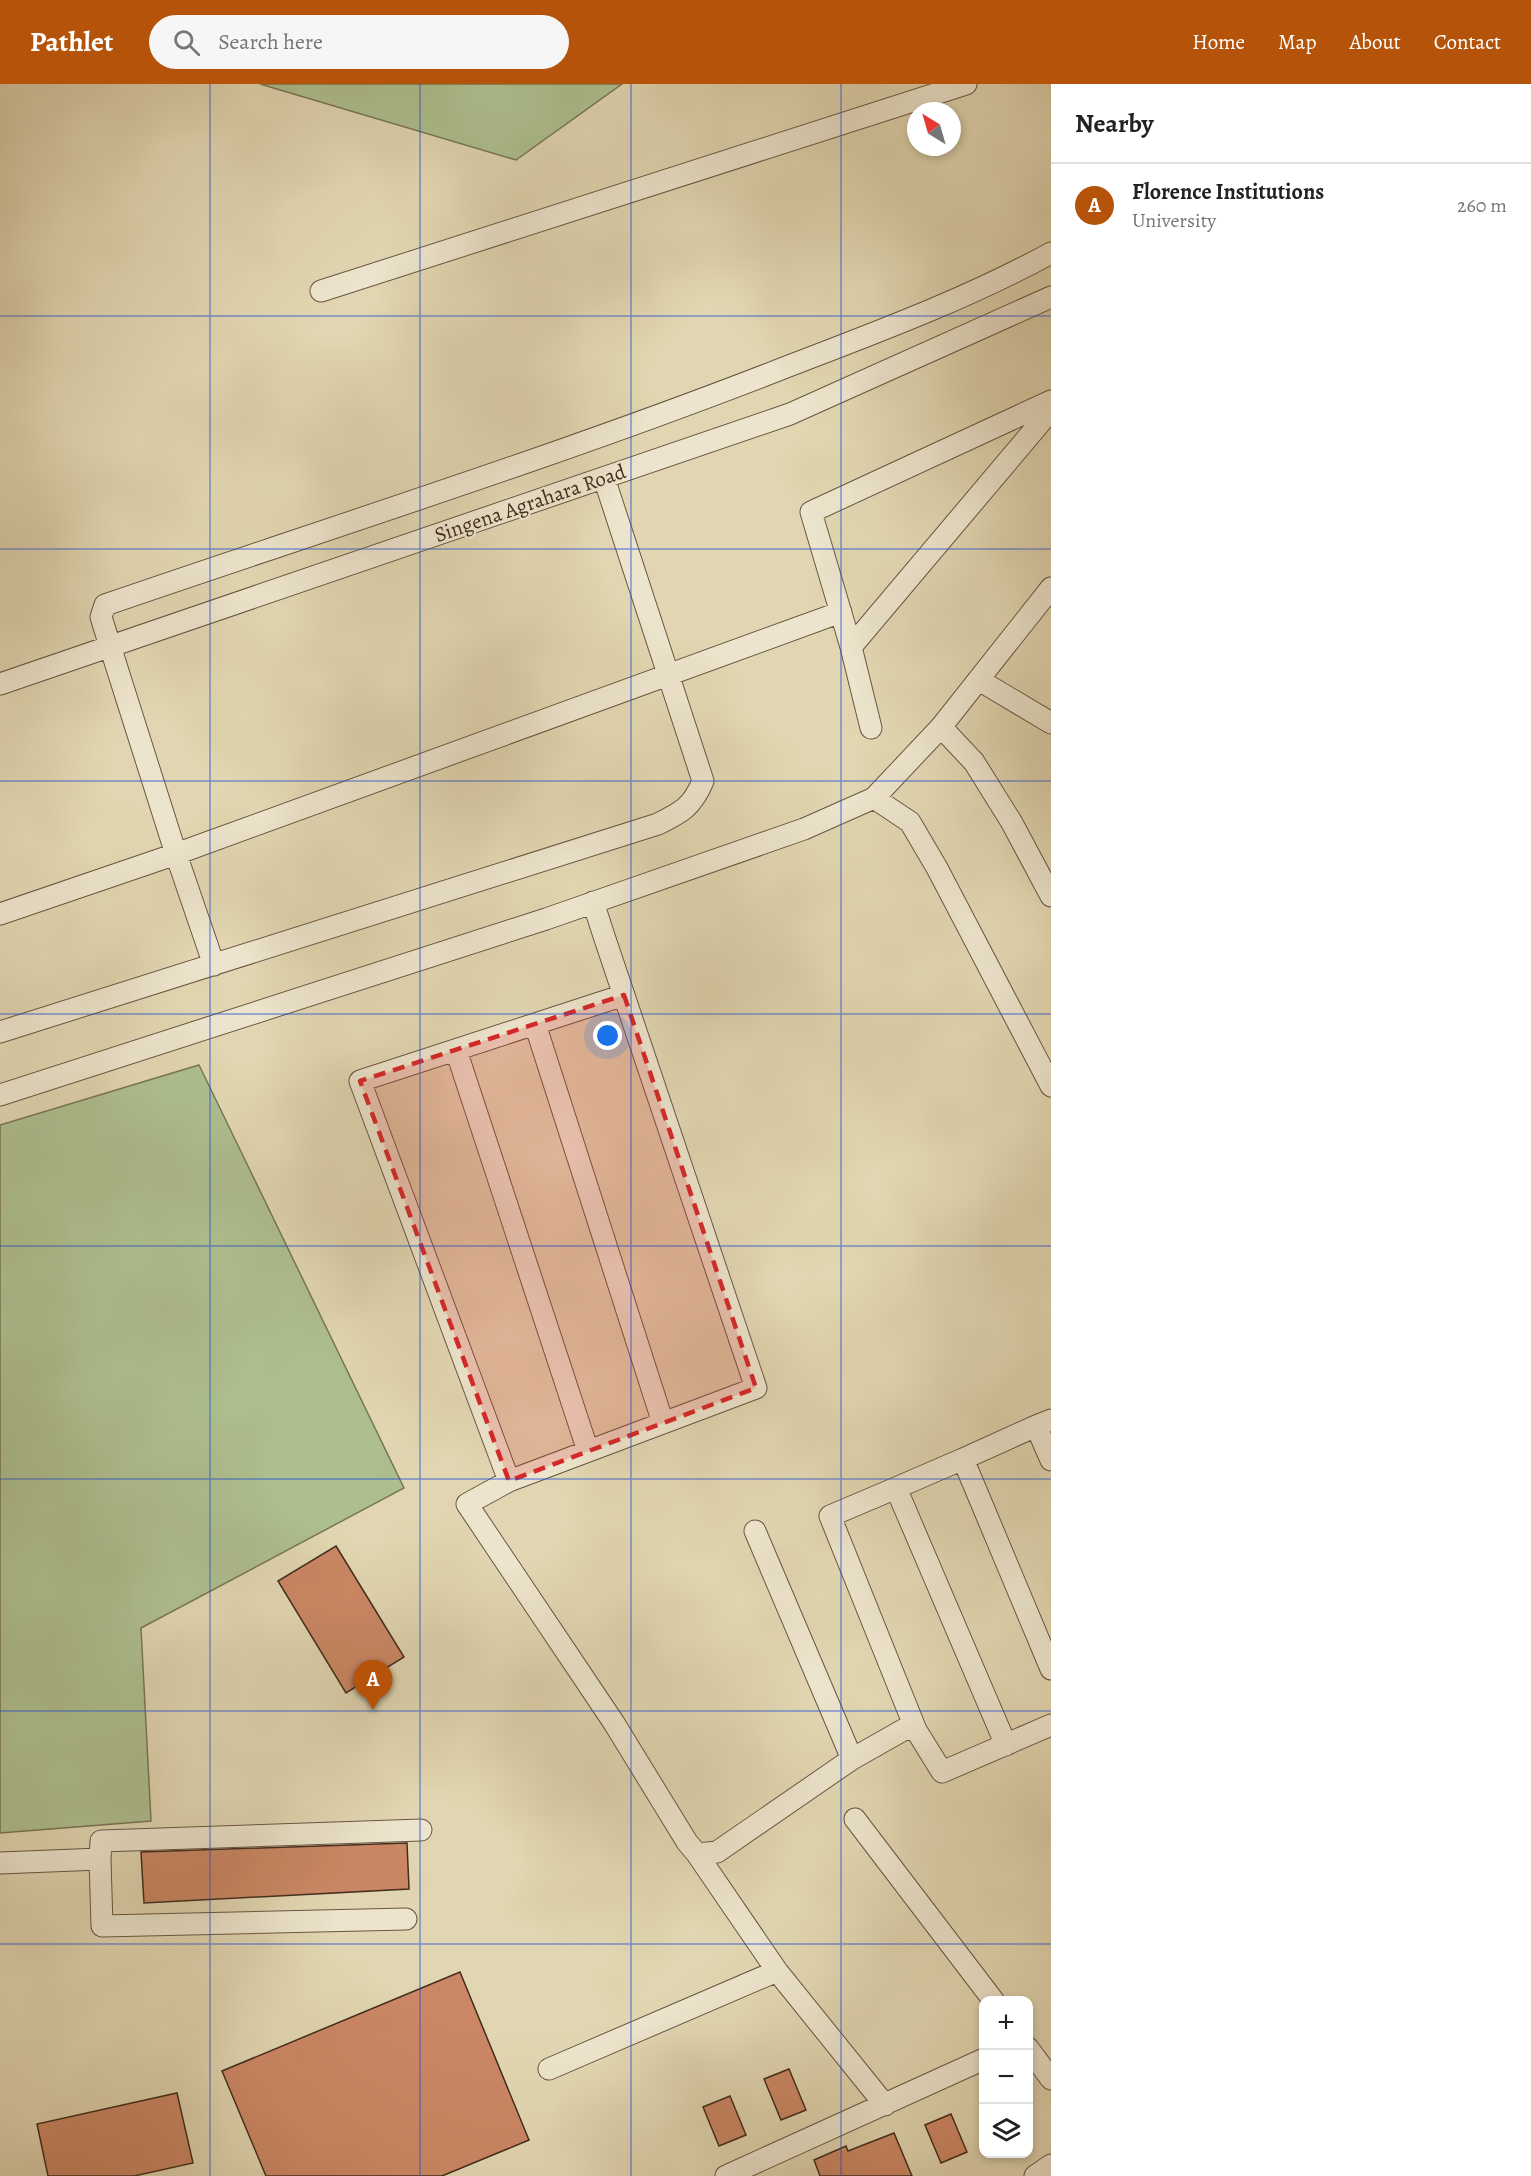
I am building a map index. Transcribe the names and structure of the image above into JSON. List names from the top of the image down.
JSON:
{
  "streets": {
    "street": ["Singena Agrahara Road"]
  },
  "north": "top left",
  "page": {
    "header": "Pathlet",
    "search": "Search here",
    "nav": [
      "Home",
      "Map",
      "About",
      "Contact"
    ],
    "heading": "Nearby",
    "list": [
      {
        "mark": "A",
        "name": "Florence Institutions",
        "note": "University",
        "value": "260 m"
      }
    ],
    "pins": "A",
    "map_buttons": ["+", "−"]
  }
}
